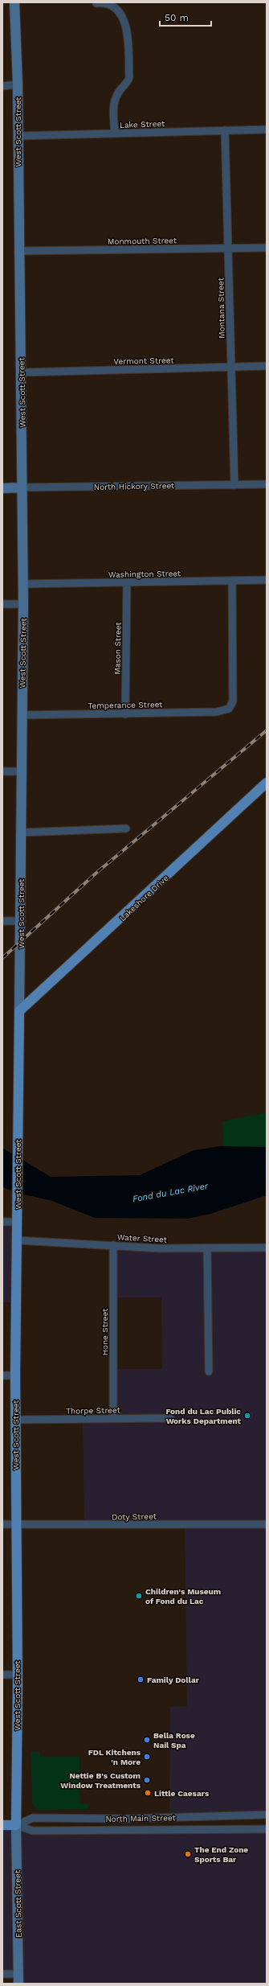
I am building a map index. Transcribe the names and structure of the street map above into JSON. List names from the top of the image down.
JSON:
{
  "streets": {
    "main road": [
      "West Scott Street",
      "North Hickory Street",
      "Lakeshore Drive",
      "North Main Street",
      "East Scott Street"
    ],
    "street": [
      "Lake Street",
      "Monmouth Street",
      "Montana Street",
      "Vermont Street",
      "Washington Street",
      "Mason Street",
      "Temperance Street",
      "Water Street",
      "Hone Street",
      "Thorpe Street",
      "Doty Street"
    ]
  },
  "crossings": [
    ["Lake Street", "West Scott Street"],
    ["Lake Street", "Montana Street"],
    ["West Scott Street", "Monmouth Street"],
    ["West Scott Street", "Vermont Street"],
    ["West Scott Street", "North Hickory Street"],
    ["West Scott Street", "Washington Street"],
    ["West Scott Street", "Temperance Street"],
    ["West Scott Street", "Lakeshore Drive"],
    ["West Scott Street", "Water Street"],
    ["West Scott Street", "Thorpe Street"],
    ["West Scott Street", "Doty Street"],
    ["West Scott Street", "North Main Street"],
    ["West Scott Street", "East Scott Street"],
    ["Monmouth Street", "Montana Street"],
    ["Montana Street", "Vermont Street"],
    ["Montana Street", "North Hickory Street"],
    ["Washington Street", "Mason Street"],
    ["Washington Street", "Temperance Street"],
    ["Mason Street", "Temperance Street"],
    ["Water Street", "Hone Street"],
    ["Hone Street", "Thorpe Street"],
    ["North Main Street", "East Scott Street"]
  ],
  "water": ["Fond du Lac River"],
  "places": [
    "Fond du Lac Public Works Department",
    "Children's Museum of Fond du Lac",
    "Family Dollar",
    "Bella Rose Nail Spa",
    "FDL Kitchens 'n More",
    "Nettie B's Custom Window Treatments",
    "Little Caesars",
    "The End Zone Sports Bar"
  ],
  "scale_bar": "50 m"
}
